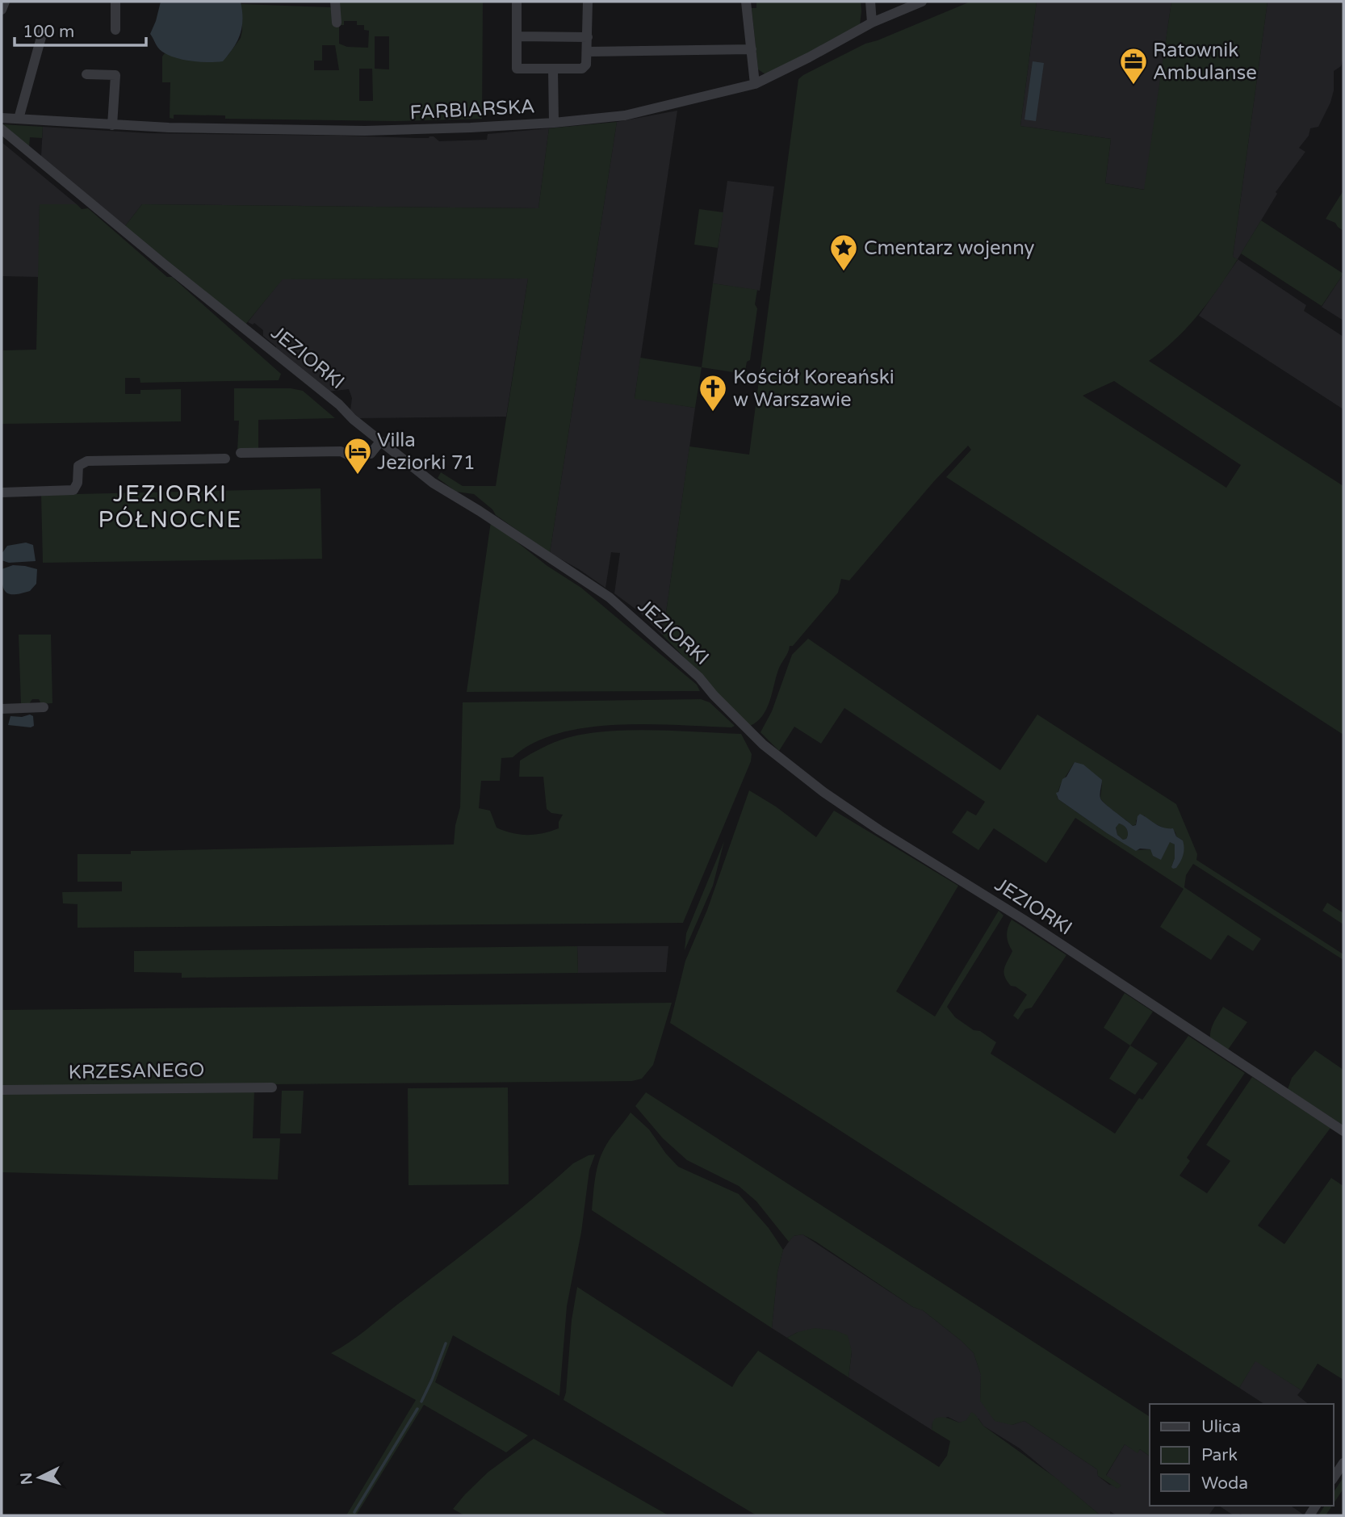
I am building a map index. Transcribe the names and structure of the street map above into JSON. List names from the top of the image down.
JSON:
{
  "streets": {
    "street": ["FARBIARSKA", "JEZIORKI", "KRZESANEGO"]
  },
  "districts": ["JEZIORKI PÓŁNOCNE"],
  "places": {
    "office": ["Ratownik Ambulanse"],
    "place": ["Cmentarz wojenny"],
    "church": ["Kościół Koreański w Warszawie"],
    "hotel": ["Villa Jeziorki 71"]
  },
  "legend": ["Ulica", "Park", "Woda"],
  "scale_bar": "100 m",
  "north": "left"
}
